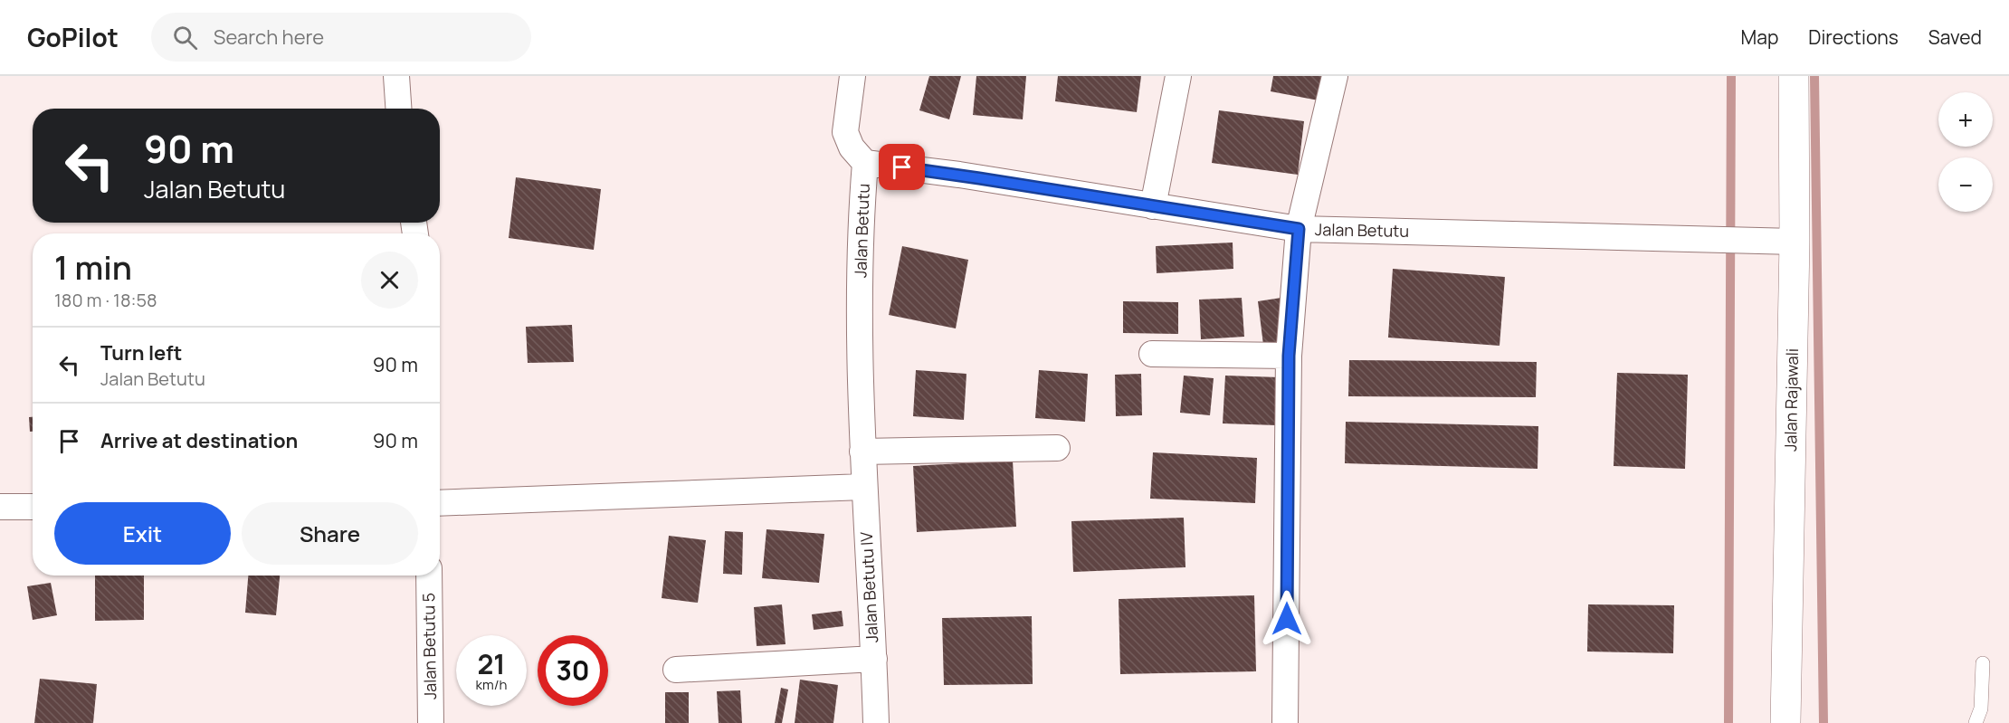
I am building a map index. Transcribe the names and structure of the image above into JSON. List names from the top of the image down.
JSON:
{
  "streets": {
    "main road": ["Jalan Rajawali"],
    "street": ["Jalan Betutu", "Jalan Betutu IV", "Jalan Betutu 5"]
  },
  "crossings": [
    ["Jalan Betutu", "Jalan Rajawali"],
    ["Jalan Betutu", "Jalan Betutu IV"]
  ],
  "page": {
    "header": "GoPilot",
    "search": "Search here",
    "nav": ["Map", "Directions", "Saved"],
    "map_buttons": ["+", "−"],
    "turn": ["90 m", "Jalan Betutu"],
    "heading": ["1 min", "180 m · 18:58"],
    "list": [
      {
        "name": "Turn left",
        "note": "Jalan Betutu",
        "value": "90 m"
      },
      {
        "name": "Arrive at destination",
        "value": "90 m"
      }
    ],
    "buttons": ["Exit", "Share"],
    "speed": "21 km/h",
    "limit": "30"
  }
}
